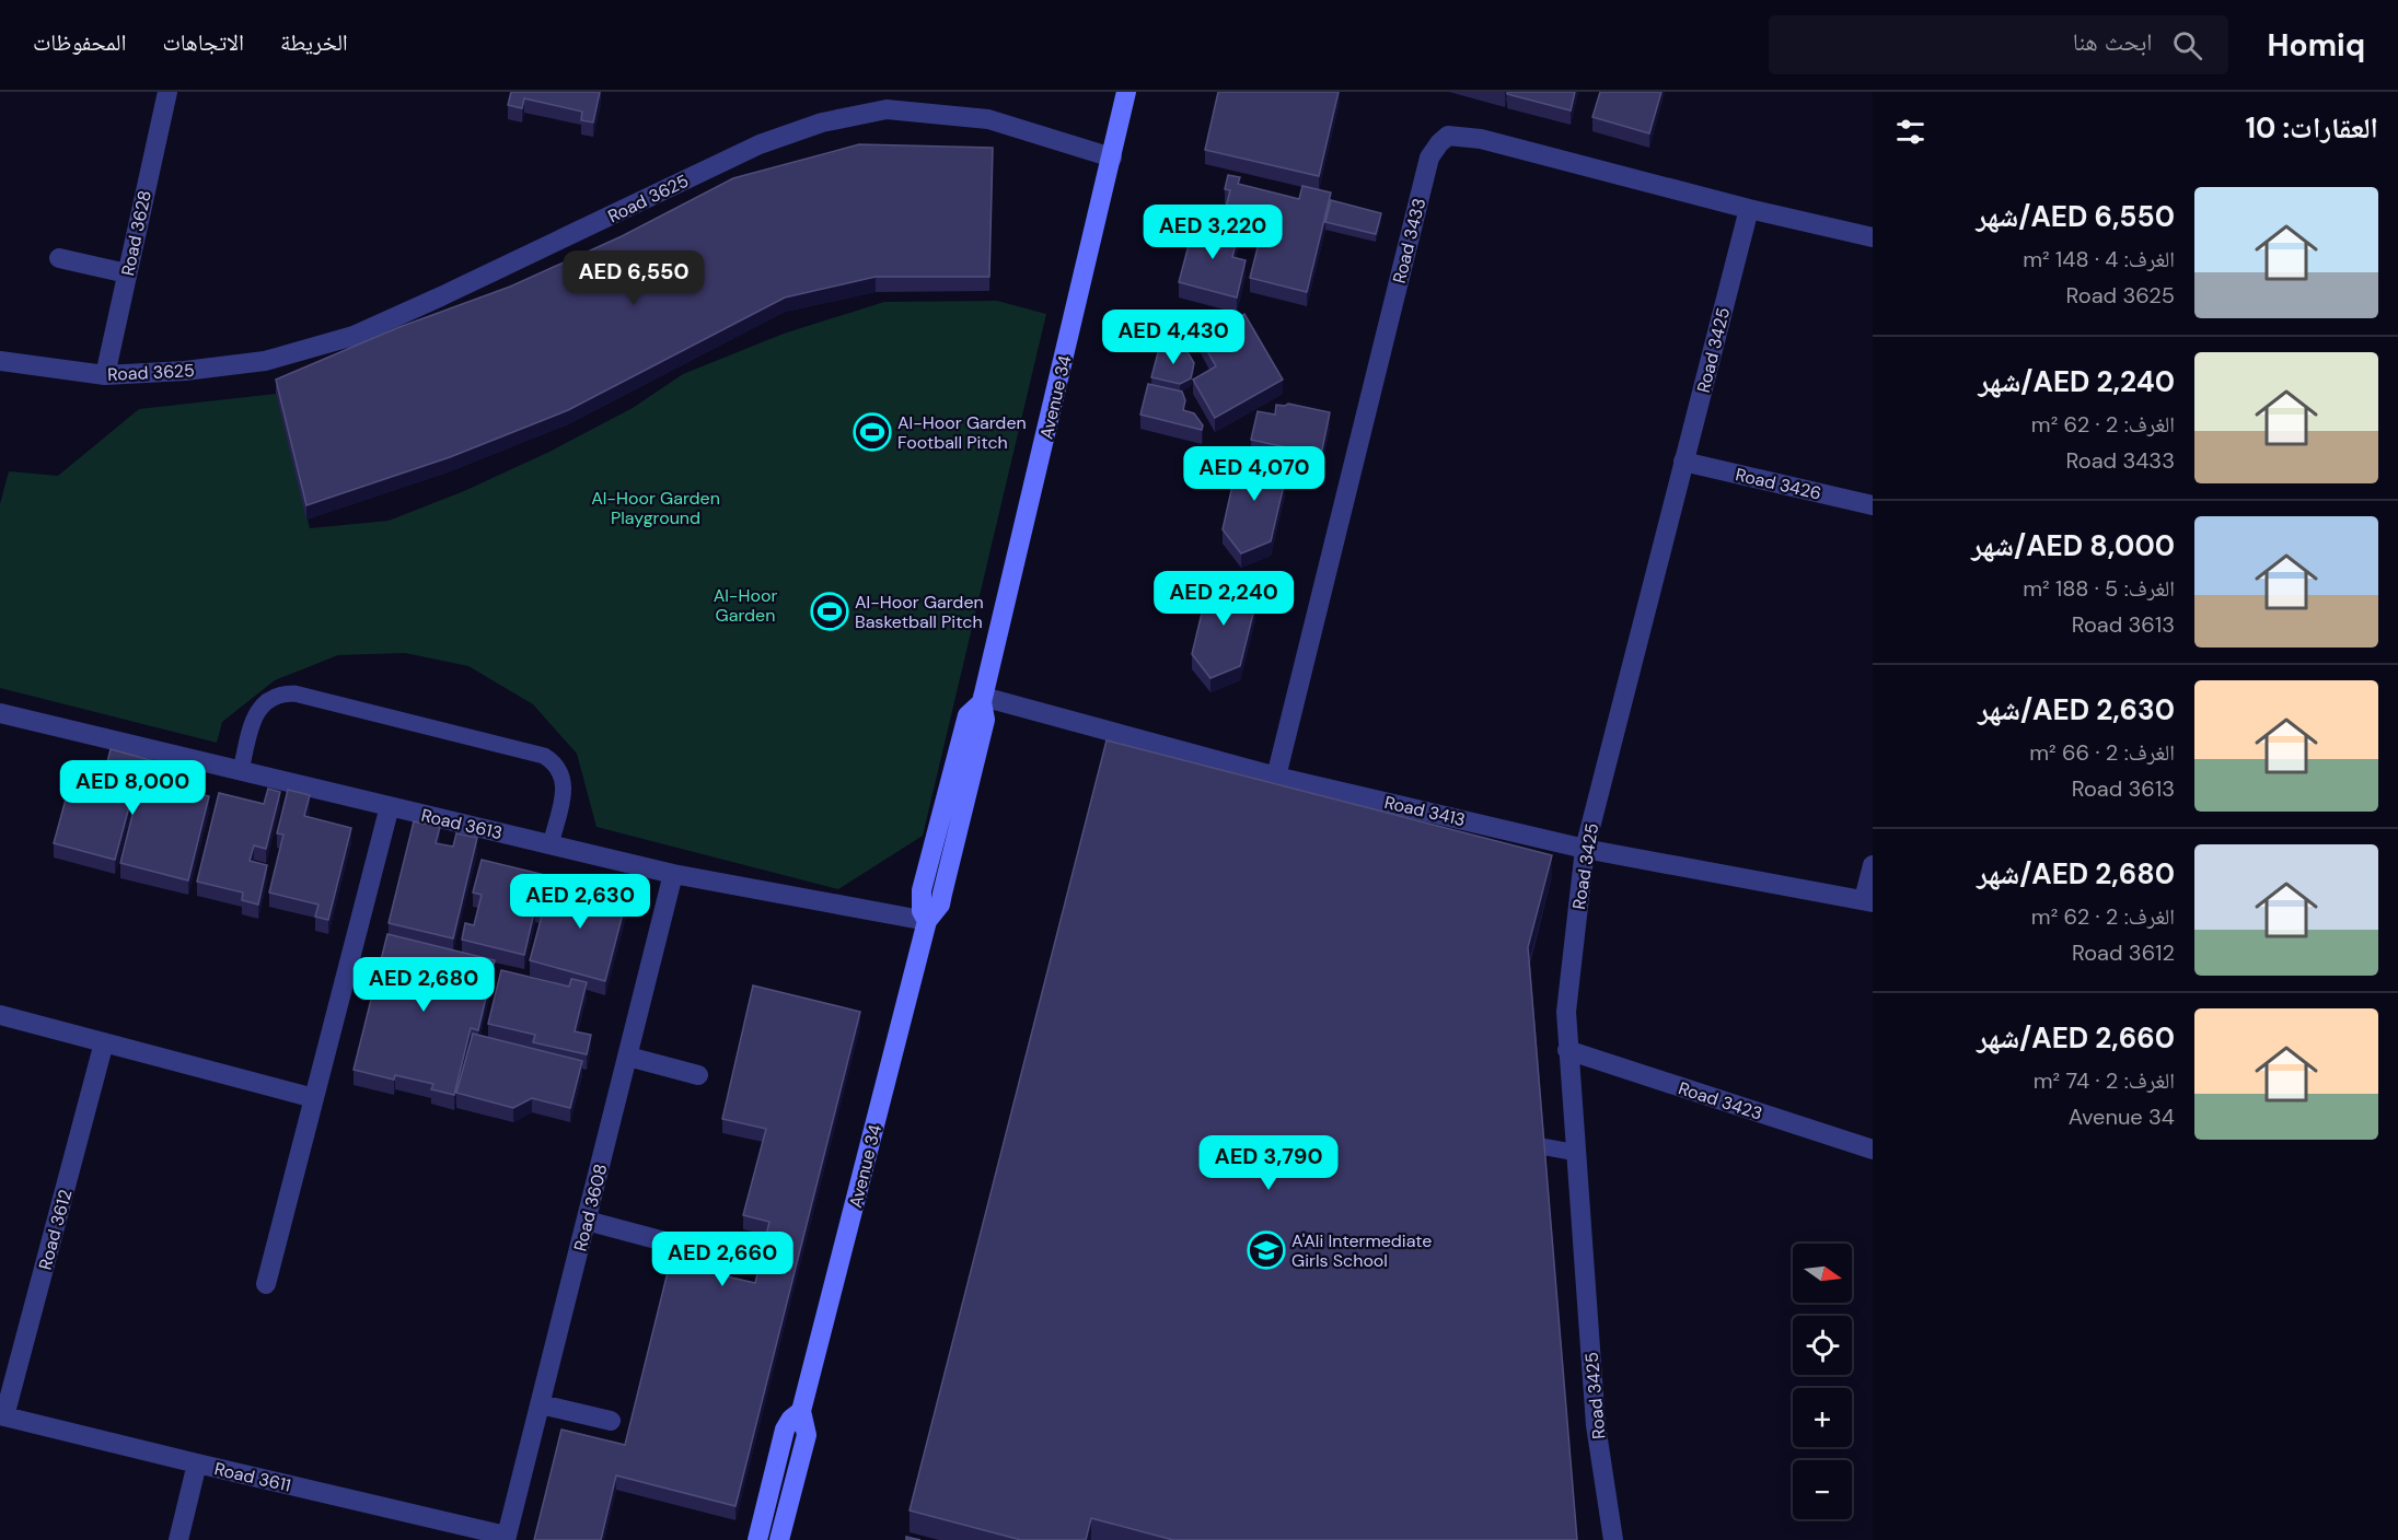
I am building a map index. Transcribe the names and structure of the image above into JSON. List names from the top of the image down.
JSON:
{
  "streets": {
    "street": [
      "Road 3625",
      "Road 3628",
      "Road 3433",
      "Road 3425",
      "Avenue 34",
      "Road 3426",
      "Road 3413",
      "Road 3613",
      "Road 3423",
      "Road 3608",
      "Road 3612",
      "Road 3611"
    ]
  },
  "crossings": [
    ["Road 3625", "Road 3628"],
    ["Road 3625", "Avenue 34"],
    ["Road 3433", "Road 3425"],
    ["Road 3433", "Road 3413"],
    ["Road 3425", "Road 3426"],
    ["Road 3425", "Road 3413"],
    ["Road 3425", "Road 3423"],
    ["Avenue 34", "Road 3413"],
    ["Avenue 34", "Road 3613"],
    ["Road 3613", "Road 3608"],
    ["Road 3608", "Road 3611"],
    ["Road 3612", "Road 3611"]
  ],
  "parks": ["Al-Hoor Garden Playground", "Al-Hoor Garden"],
  "places": {
    "sports": ["Al-Hoor Garden Football Pitch", "Al-Hoor Garden Basketball Pitch"],
    "school or university": ["A'Ali Intermediate Girls School"]
  },
  "north": "right",
  "page": {
    "header": "Homiq",
    "search": "ابحث هنا",
    "nav": ["الخريطة", "الاتجاهات", "المحفوظات"],
    "heading": "العقارات: 10",
    "list": [
      {
        "name": "AED 6,550/شهر",
        "note": "الغرف: 4 · 148 m² · Road 3625"
      },
      {
        "name": "AED 2,240/شهر",
        "note": "الغرف: 2 · 62 m² · Road 3433"
      },
      {
        "name": "AED 8,000/شهر",
        "note": "الغرف: 5 · 188 m² · Road 3613"
      },
      {
        "name": "AED 2,630/شهر",
        "note": "الغرف: 2 · 66 m² · Road 3613"
      },
      {
        "name": "AED 2,680/شهر",
        "note": "الغرف: 2 · 62 m² · Road 3612"
      },
      {
        "name": "AED 2,660/شهر",
        "note": "الغرف: 2 · 74 m² · Avenue 34"
      }
    ],
    "price": [
      "AED 3,220",
      "AED 6,550",
      "AED 4,430",
      "AED 4,070",
      "AED 2,240",
      "AED 8,000",
      "AED 2,630",
      "AED 2,680",
      "AED 3,790",
      "AED 2,660"
    ],
    "map_buttons": ["+", "−"]
  }
}
